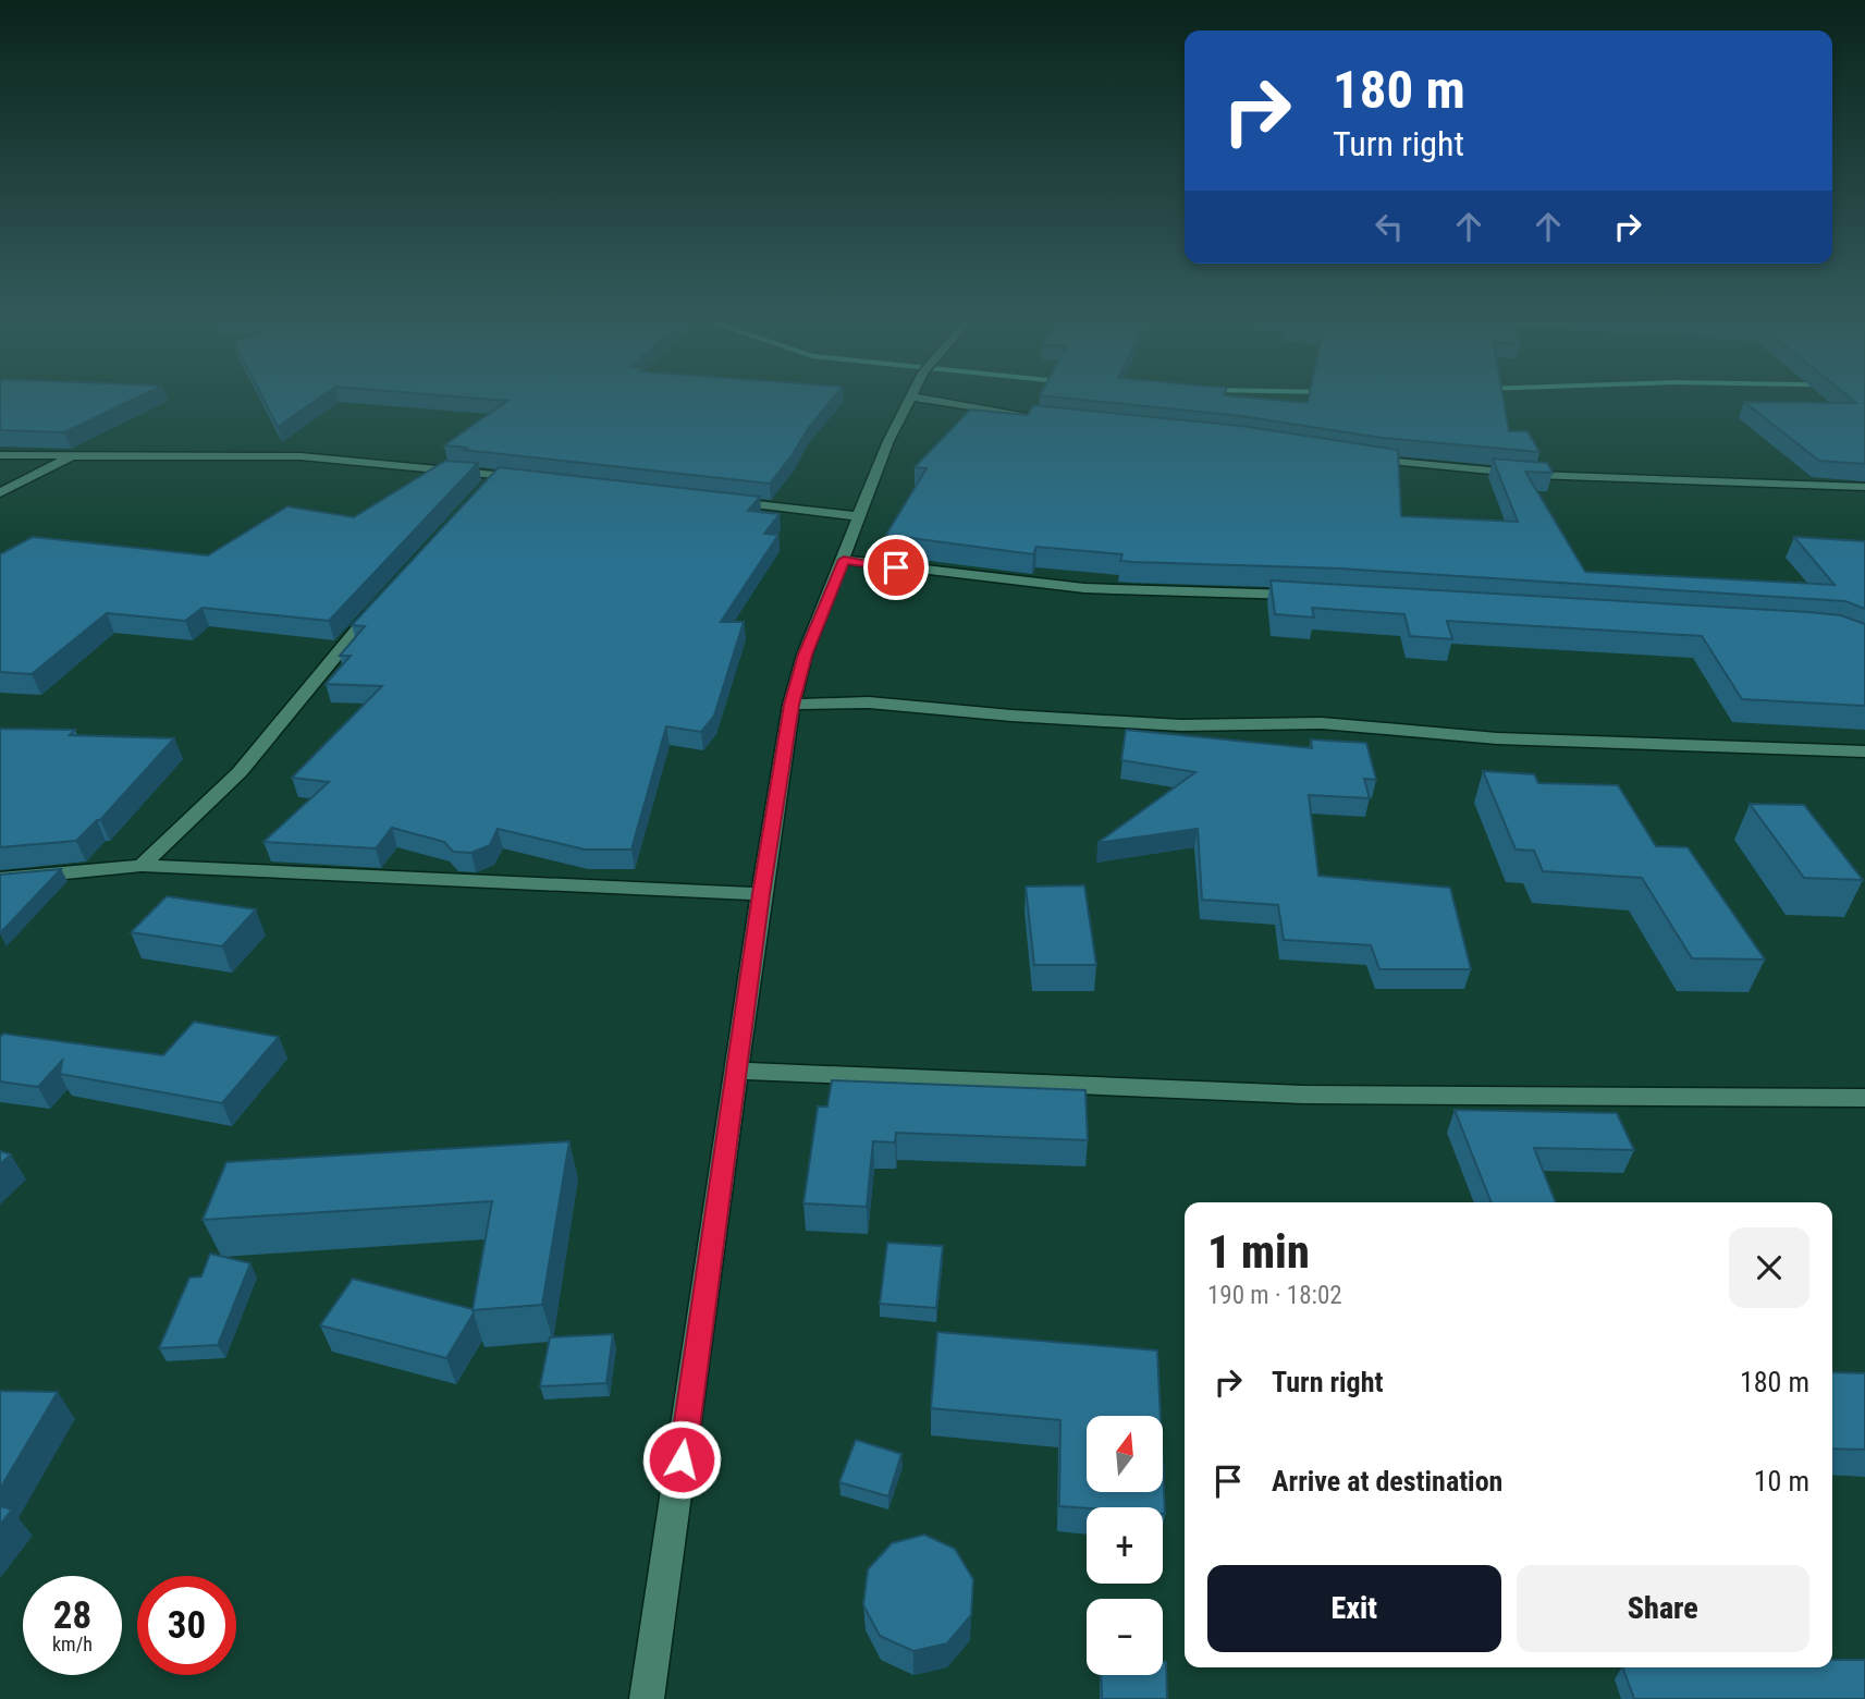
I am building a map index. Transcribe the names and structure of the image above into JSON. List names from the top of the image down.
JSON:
{
  "north": "top",
  "page": {
    "turn": ["180 m", "Turn right"],
    "heading": ["1 min", "190 m · 18:02"],
    "list": [
      {
        "name": "Turn right",
        "value": "180 m"
      },
      {
        "name": "Arrive at destination",
        "value": "10 m"
      }
    ],
    "map_buttons": ["+", "−"],
    "buttons": ["Exit", "Share"],
    "speed": "28 km/h",
    "limit": "30"
  }
}
